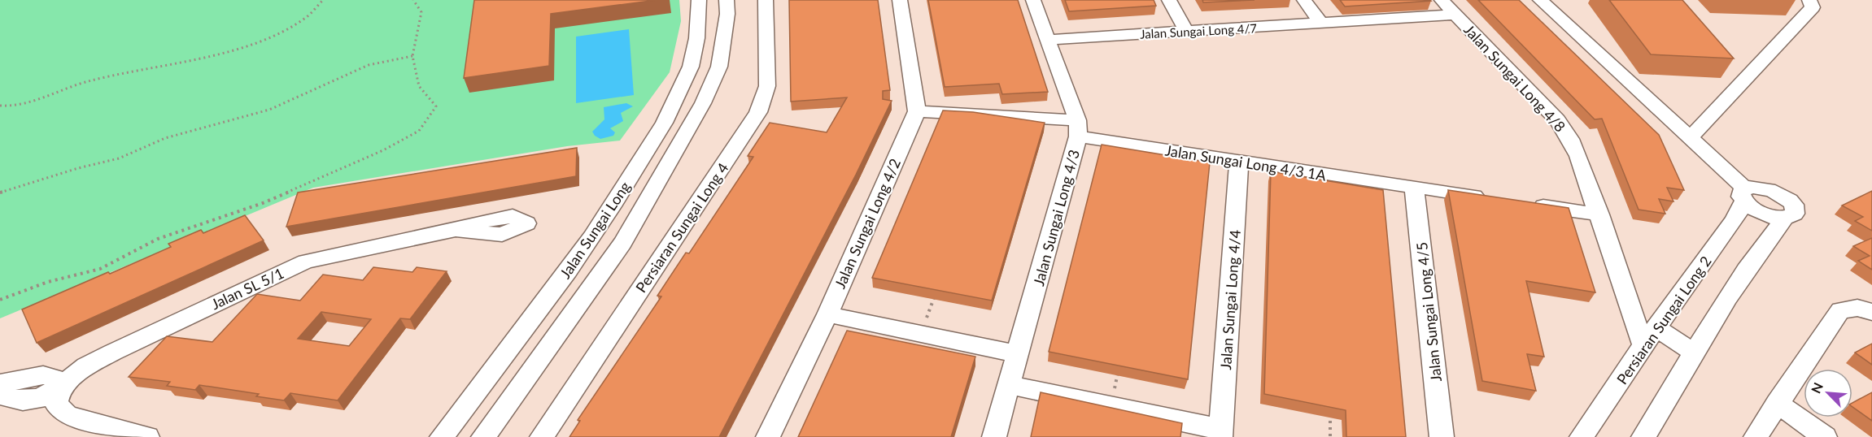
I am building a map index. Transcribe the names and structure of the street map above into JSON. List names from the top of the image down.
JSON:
{
  "streets": {
    "street": [
      "Jalan Sungai Long 4/7",
      "Jalan Sungai Long 4/8",
      "Jalan Sungai Long 4/3 1A",
      "Jalan Sungai Long 4/3",
      "Jalan Sungai Long 4/2",
      "Persiaran Sungai Long 4",
      "Jalan Sungai Long",
      "Jalan SL 5/1",
      "Jalan Sungai Long 4/4",
      "Jalan Sungai Long 4/5",
      "Persiaran Sungai Long 2"
    ]
  },
  "crossings": [
    ["Jalan Sungai Long 4/7", "Jalan Sungai Long 4/8"],
    ["Jalan Sungai Long 4/8", "Persiaran Sungai Long 2"],
    ["Jalan Sungai Long 4/3 1A", "Jalan Sungai Long 4/3"],
    ["Jalan Sungai Long 4/3 1A", "Jalan Sungai Long 4/2"],
    ["Jalan Sungai Long 4/3 1A", "Jalan Sungai Long 4/4"],
    ["Jalan Sungai Long 4/3 1A", "Jalan Sungai Long 4/5"]
  ],
  "north": "top left"
}
